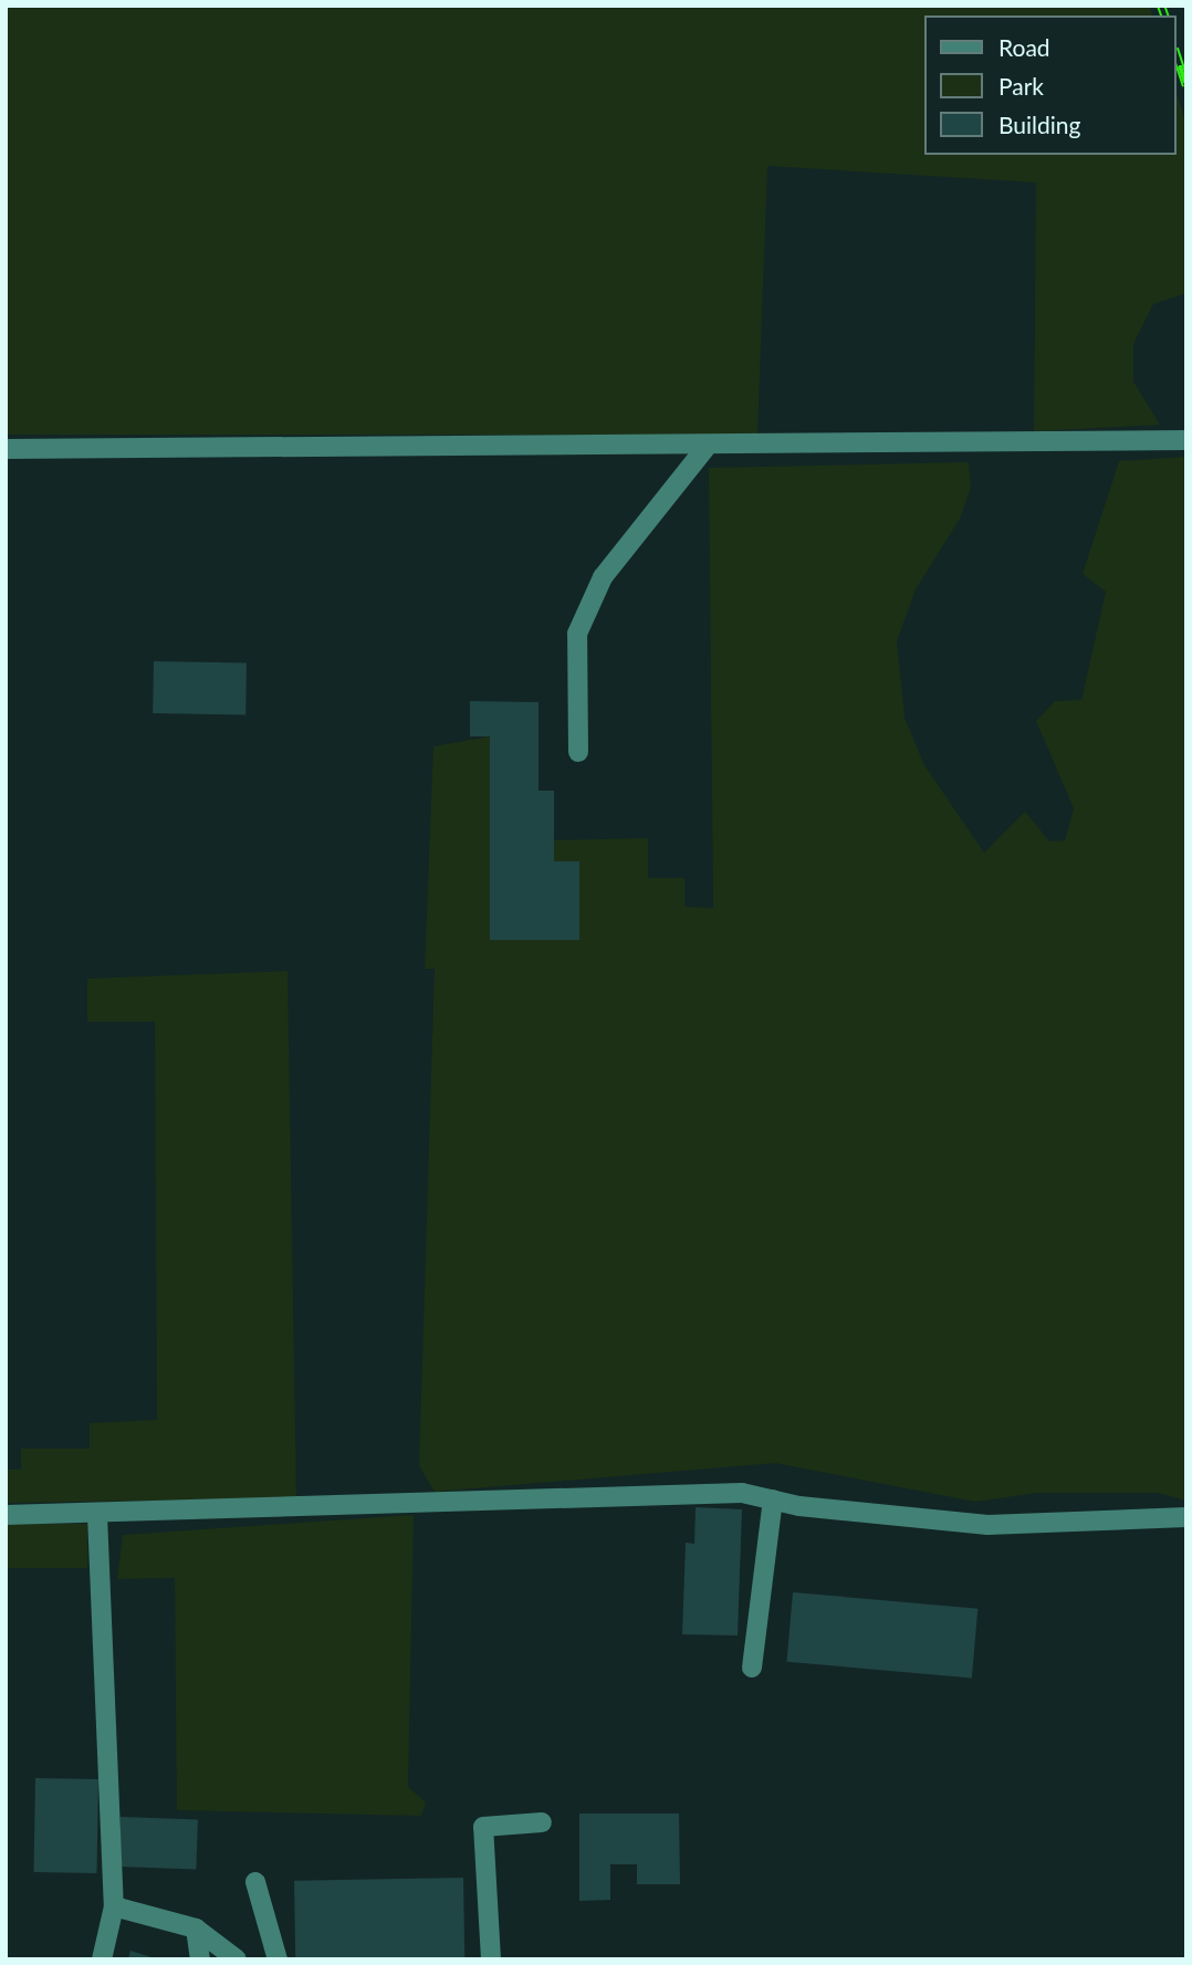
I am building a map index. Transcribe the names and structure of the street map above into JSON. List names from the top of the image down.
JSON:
{
  "legend": ["Road", "Park", "Building"]
}
